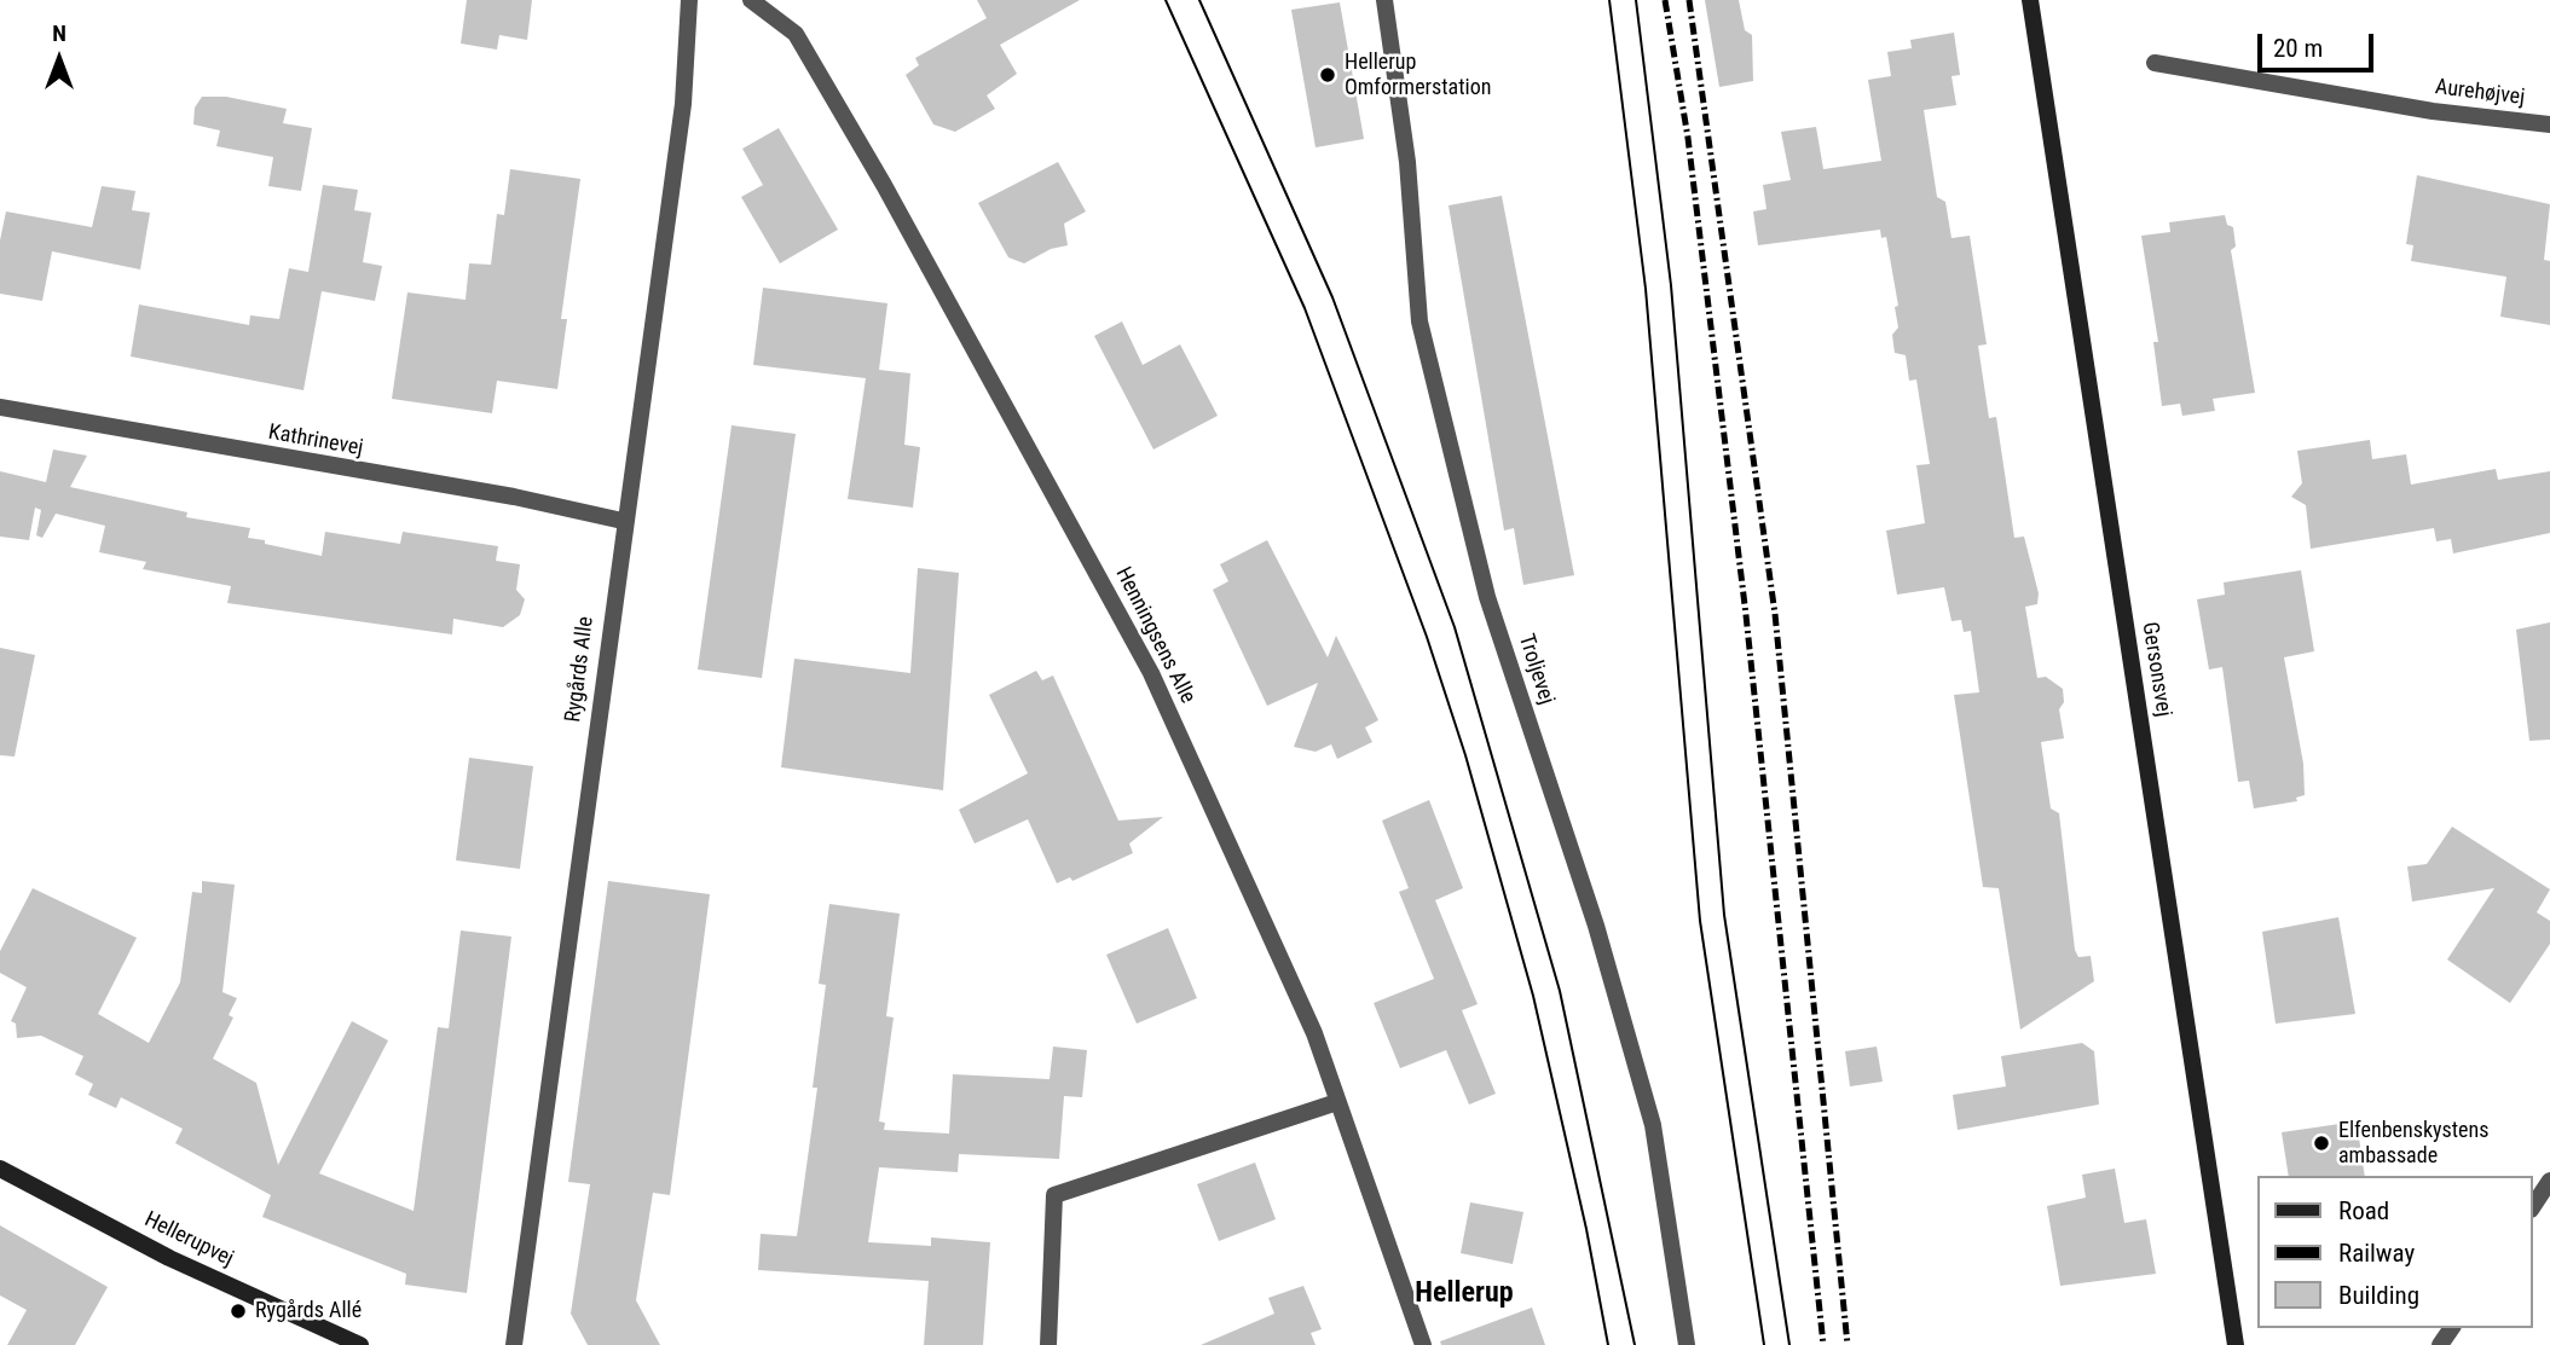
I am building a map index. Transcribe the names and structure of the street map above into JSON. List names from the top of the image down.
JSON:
{
  "streets": {
    "street": [
      "Aurehøjvej",
      "Kathrinevej",
      "Henningsens Alle",
      "Rygårds Alle",
      "Troljevej",
      "Gersonsvej",
      "Hellerupvej"
    ]
  },
  "crossings": [
    ["Kathrinevej", "Rygårds Alle"]
  ],
  "districts": ["Hellerup"],
  "places": ["Hellerup Omformerstation", "Elfenbenskystens ambassade", "Rygårds Allé"],
  "legend": ["Road", "Railway", "Building"],
  "scale_bar": "20 m",
  "north": "top"
}
